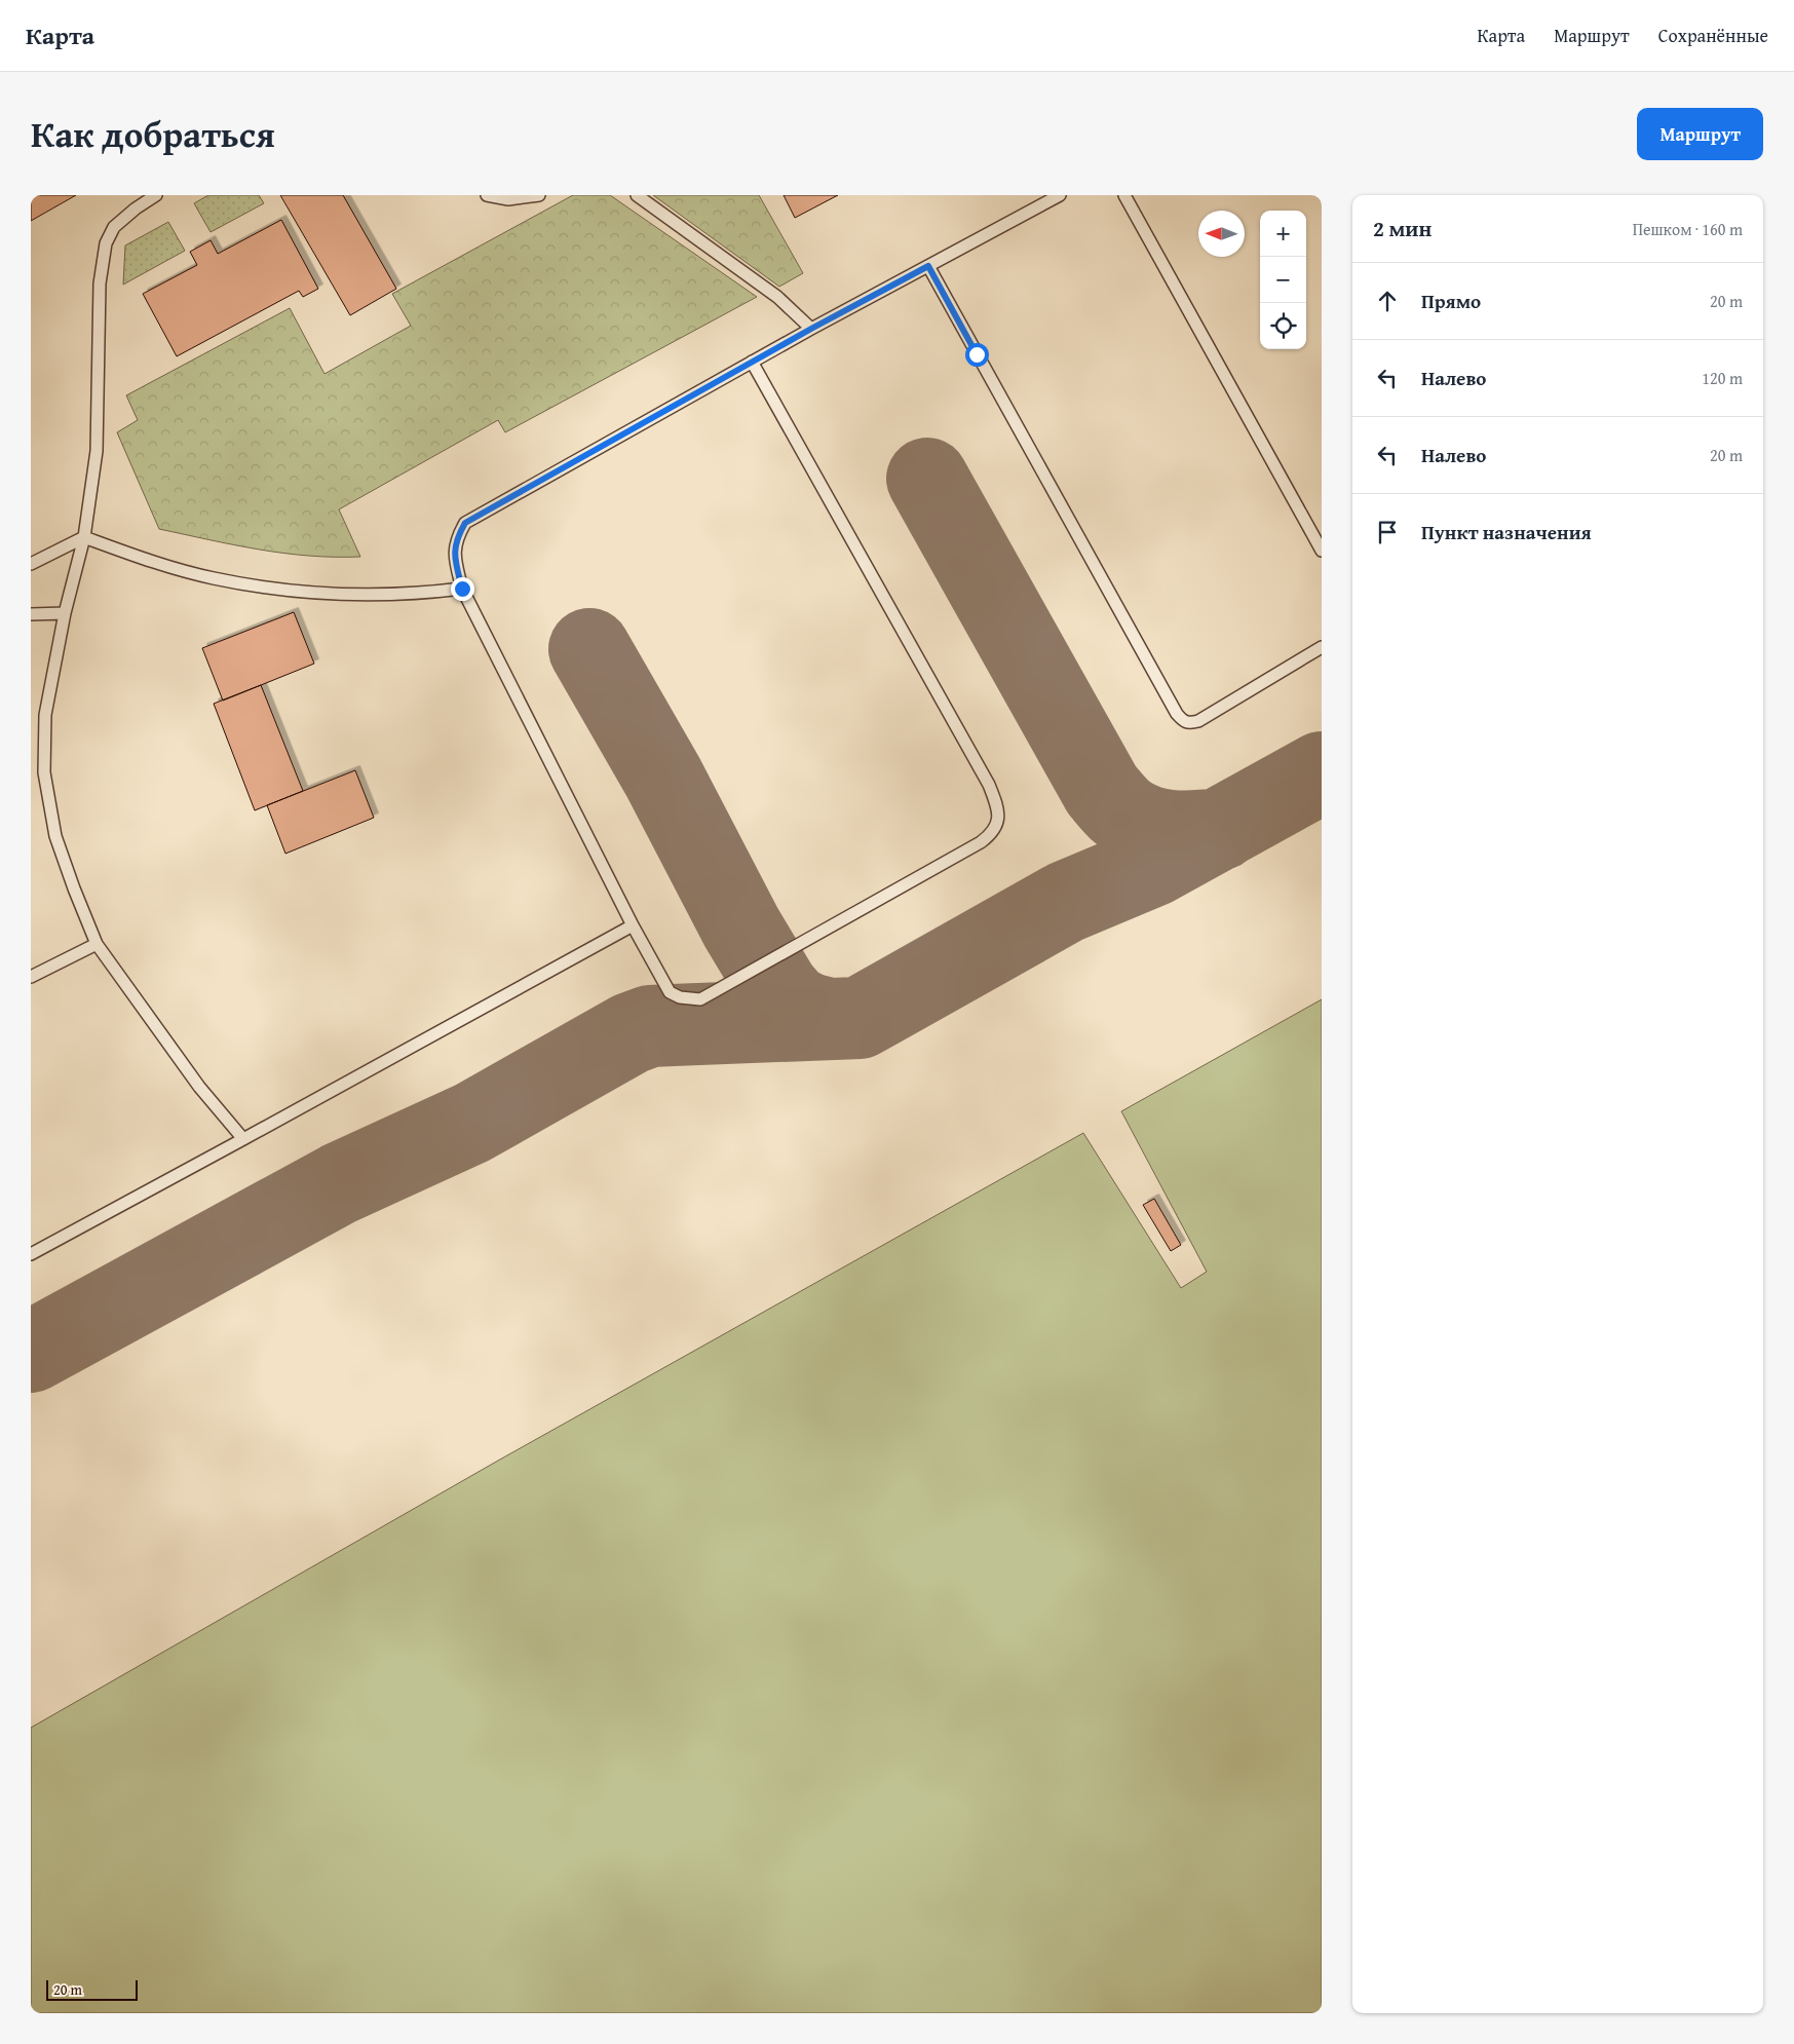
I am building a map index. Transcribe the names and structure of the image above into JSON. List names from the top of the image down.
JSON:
{
  "scale_bar": "20 m",
  "north": "left",
  "page": {
    "header": "Карта",
    "nav": ["Карта", "Маршрут", "Сохранённые"],
    "title": "Как добраться",
    "buttons": "Маршрут",
    "heading": ["2 мин", "Пешком · 160 m"],
    "map_buttons": ["+", "−"],
    "list": [
      ["Прямо", "20 m"],
      ["Налево", "120 m"],
      ["Налево", "20 m"],
      "Пункт назначения"
    ],
    "scale": "20 m"
  }
}
